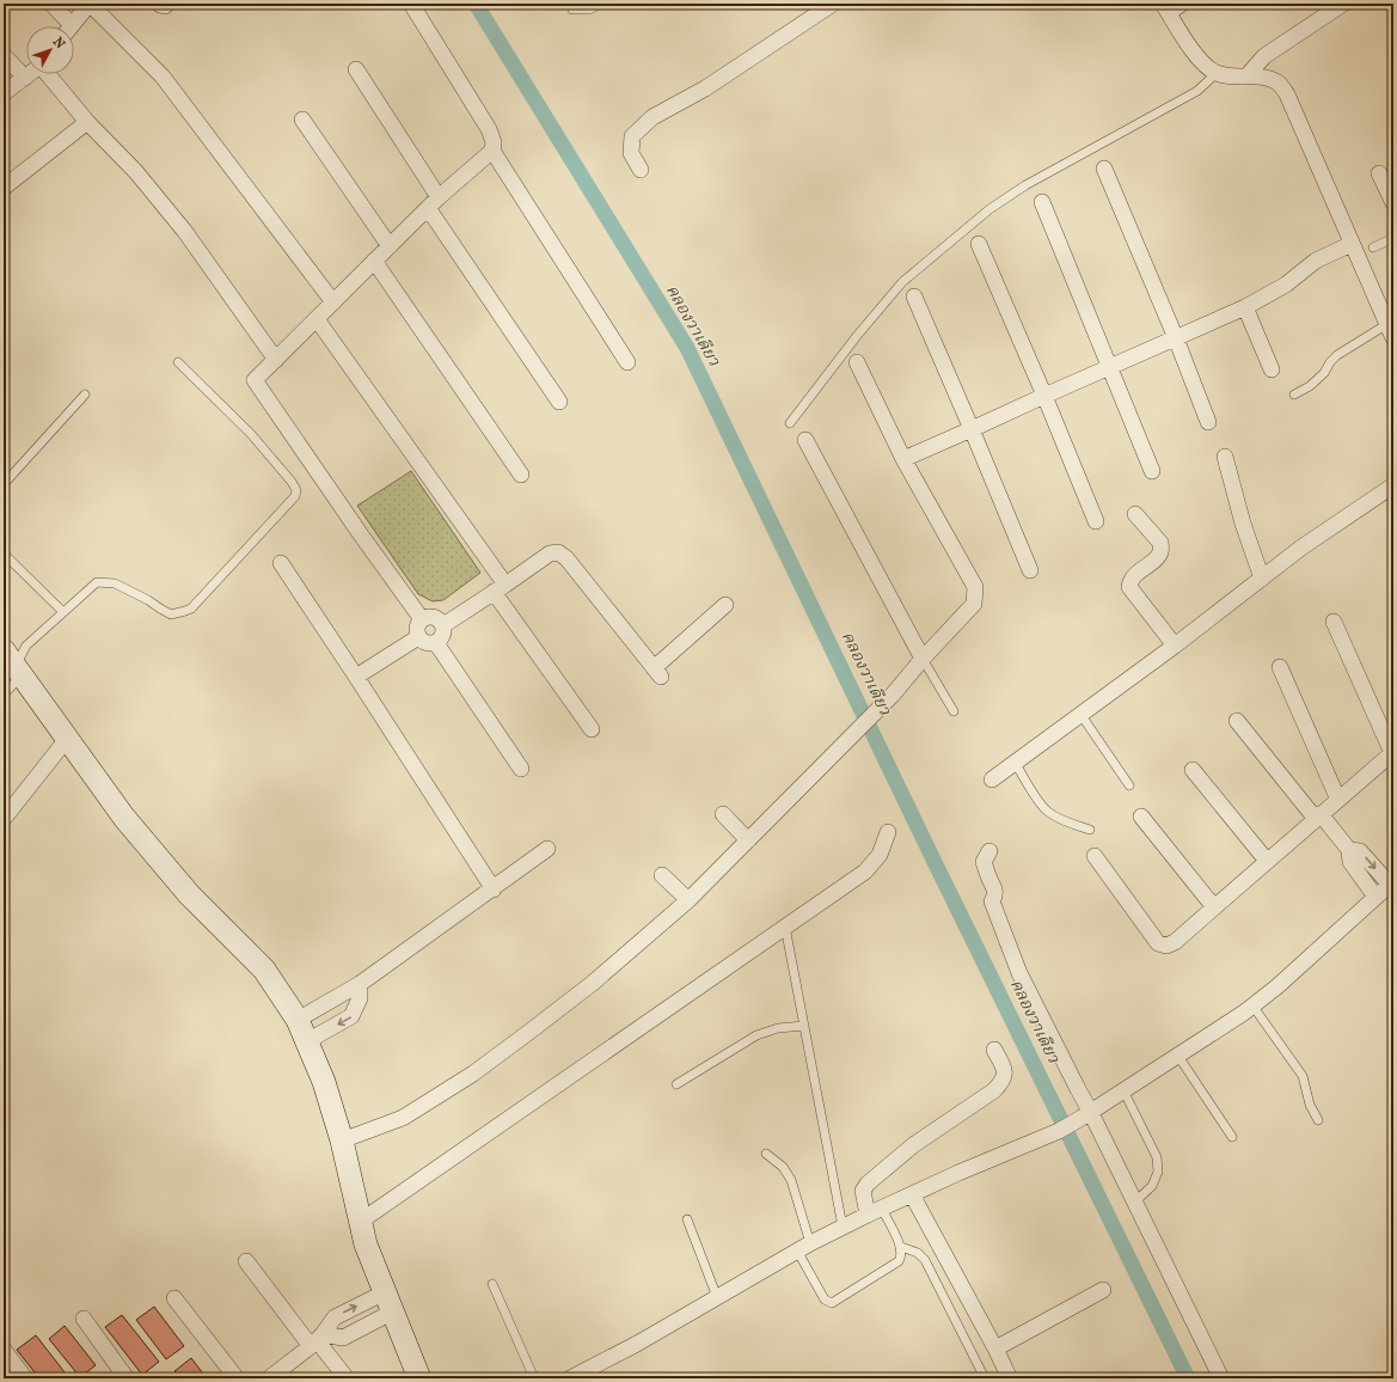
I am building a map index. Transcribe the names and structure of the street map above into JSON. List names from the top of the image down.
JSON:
{
  "water": ["คลองวาเดียว"],
  "north": "top right"
}
